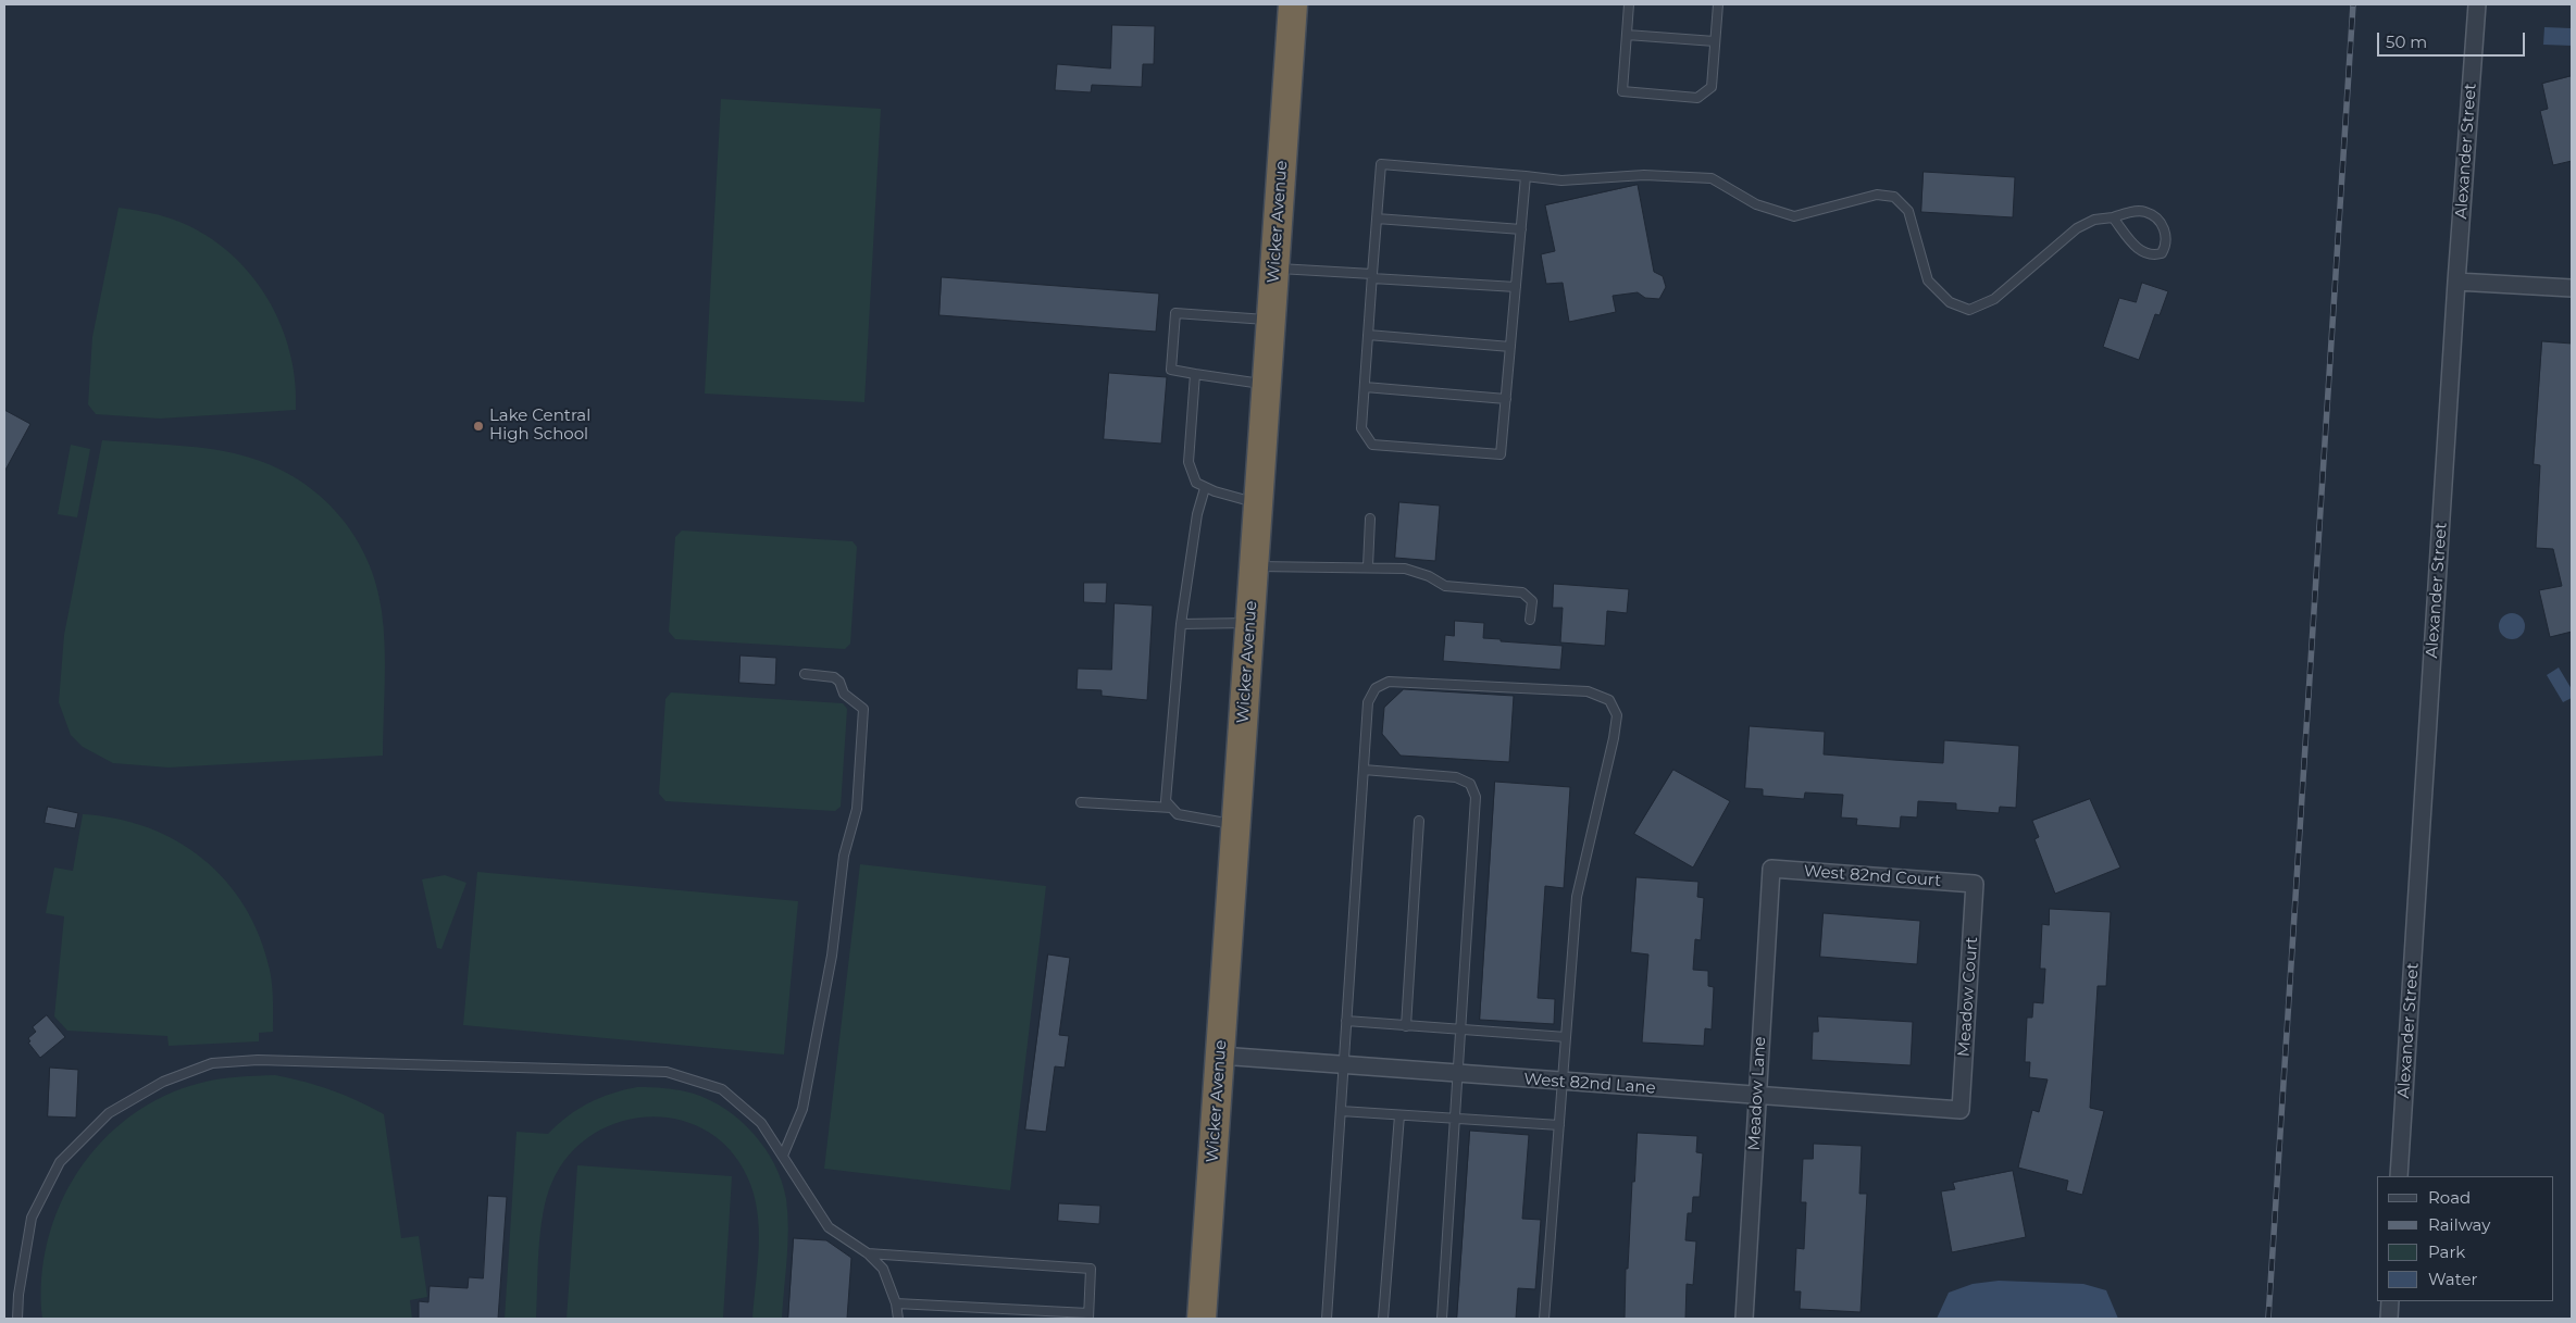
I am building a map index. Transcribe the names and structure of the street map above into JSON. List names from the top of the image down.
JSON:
{
  "streets": {
    "highway": ["Wicker Avenue"],
    "street": [
      "Alexander Street",
      "West 82nd Court",
      "Meadow Court",
      "West 82nd Lane",
      "Meadow Lane"
    ]
  },
  "crossings": [
    ["Wicker Avenue", "West 82nd Lane"],
    ["West 82nd Court", "Meadow Court"],
    ["West 82nd Court", "Meadow Lane"],
    ["Meadow Court", "West 82nd Lane"],
    ["West 82nd Lane", "Meadow Lane"]
  ],
  "places": ["Lake Central High School"],
  "legend": [
    "Road",
    "Railway",
    "Park",
    "Water"
  ],
  "scale_bar": "50 m"
}
